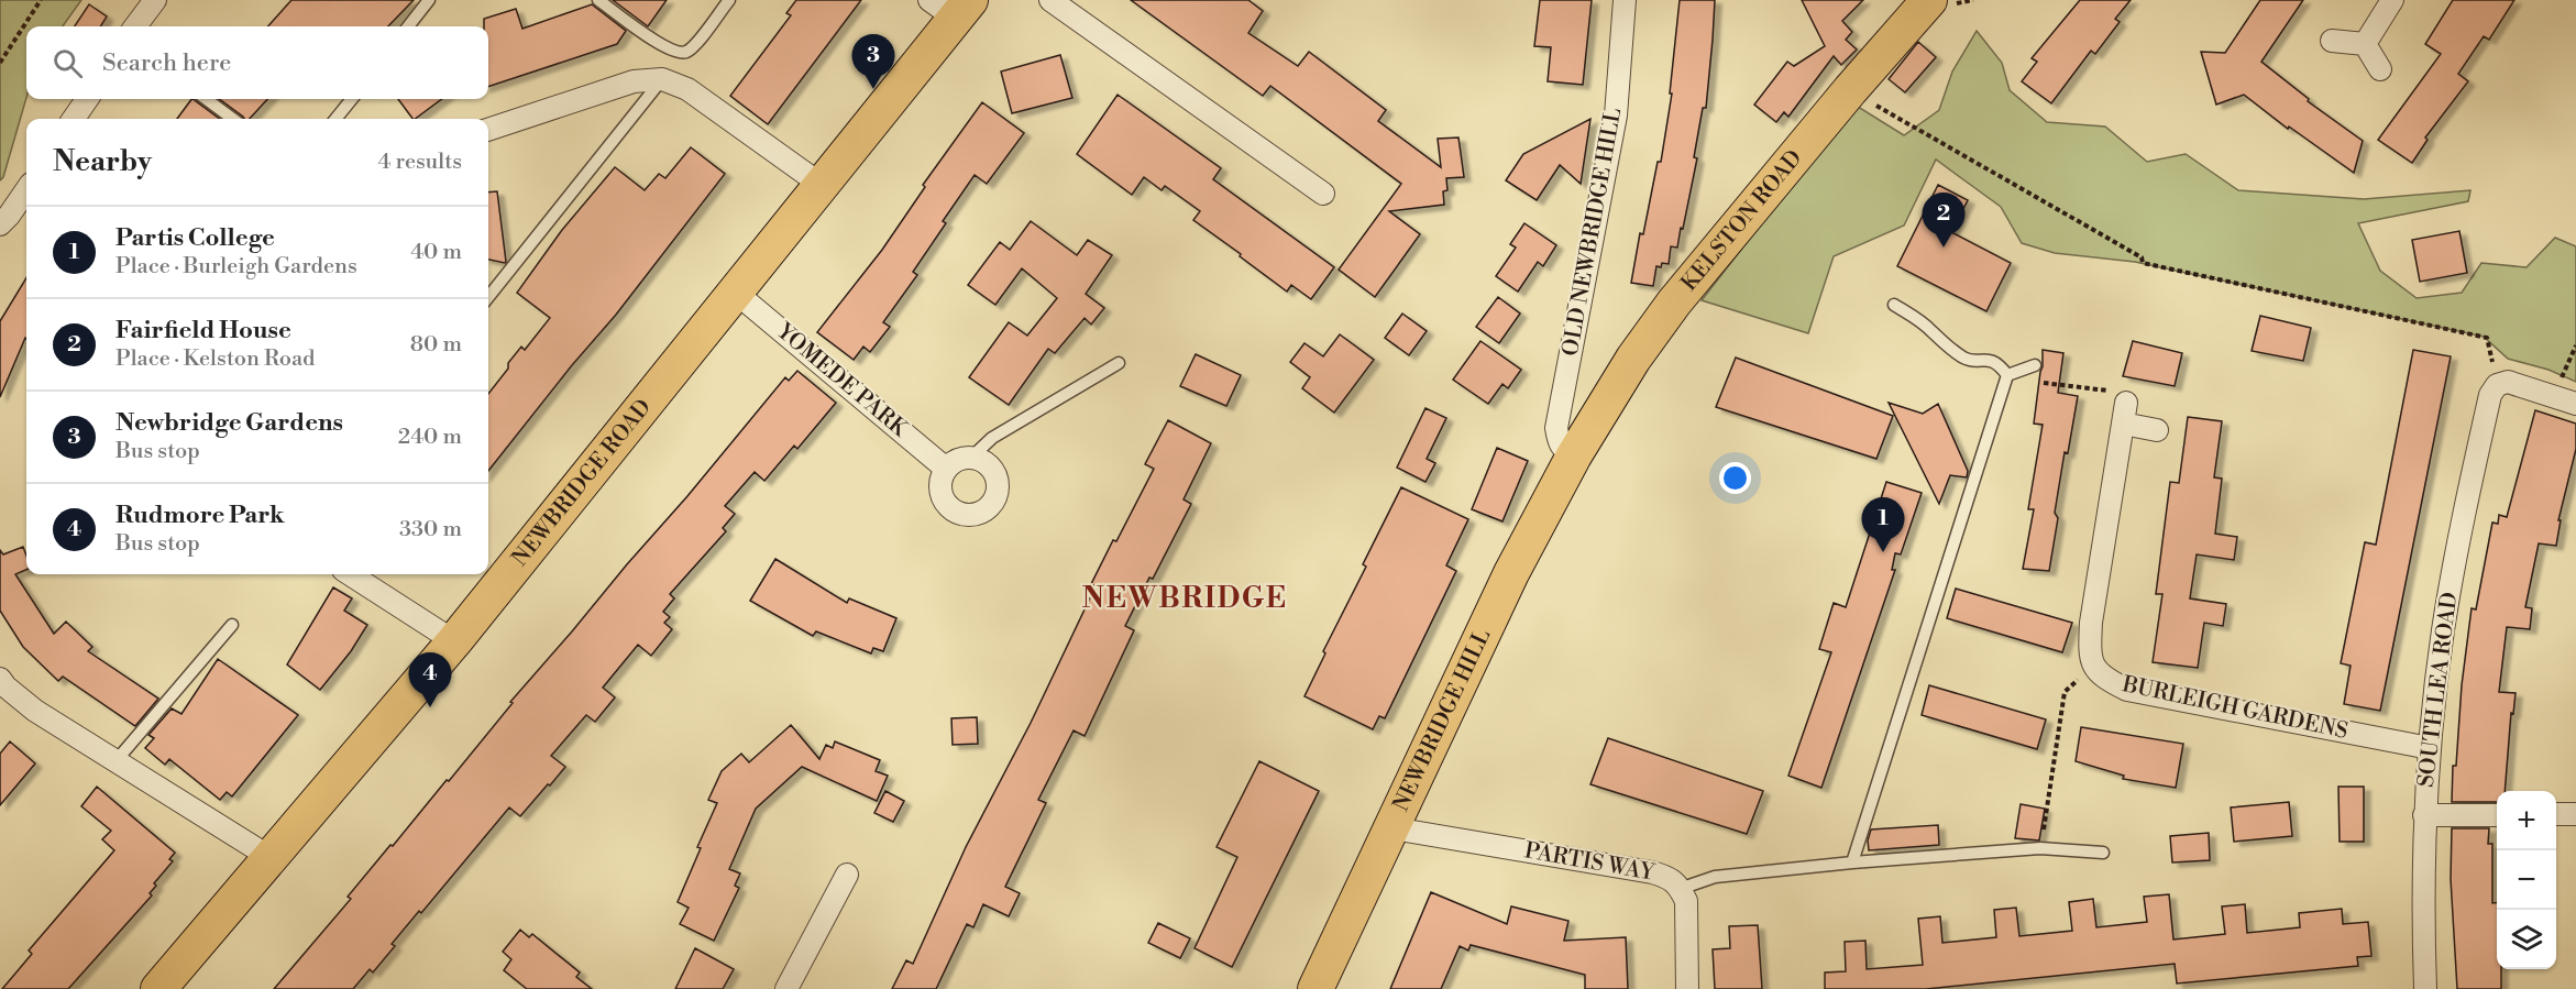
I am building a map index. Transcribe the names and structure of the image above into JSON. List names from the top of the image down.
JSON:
{
  "streets": {
    "main road": ["KELSTON ROAD", "NEWBRIDGE ROAD", "NEWBRIDGE HILL"],
    "street": [
      "OLD NEWBRIDGE HILL",
      "YOMEDE PARK",
      "SOUTH LEA ROAD",
      "BURLEIGH GARDENS",
      "PARTIS WAY"
    ]
  },
  "crossings": [
    ["KELSTON ROAD", "OLD NEWBRIDGE HILL"],
    ["KELSTON ROAD", "NEWBRIDGE HILL"],
    ["OLD NEWBRIDGE HILL", "NEWBRIDGE HILL"],
    ["YOMEDE PARK", "NEWBRIDGE ROAD"],
    ["SOUTH LEA ROAD", "BURLEIGH GARDENS"],
    ["NEWBRIDGE HILL", "PARTIS WAY"]
  ],
  "districts": ["NEWBRIDGE"],
  "page": {
    "search": "Search here",
    "pins": [
      "3",
      "2",
      "1",
      "4"
    ],
    "heading": ["Nearby", "4 results"],
    "list": [
      {
        "mark": "1",
        "name": "Partis College",
        "note": "Place · Burleigh Gardens",
        "value": "40 m"
      },
      {
        "mark": "2",
        "name": "Fairfield House",
        "note": "Place · Kelston Road",
        "value": "80 m"
      },
      {
        "mark": "3",
        "name": "Newbridge Gardens",
        "note": "Bus stop",
        "value": "240 m"
      },
      {
        "mark": "4",
        "name": "Rudmore Park",
        "note": "Bus stop",
        "value": "330 m"
      }
    ],
    "map_buttons": ["+", "−"]
  }
}
